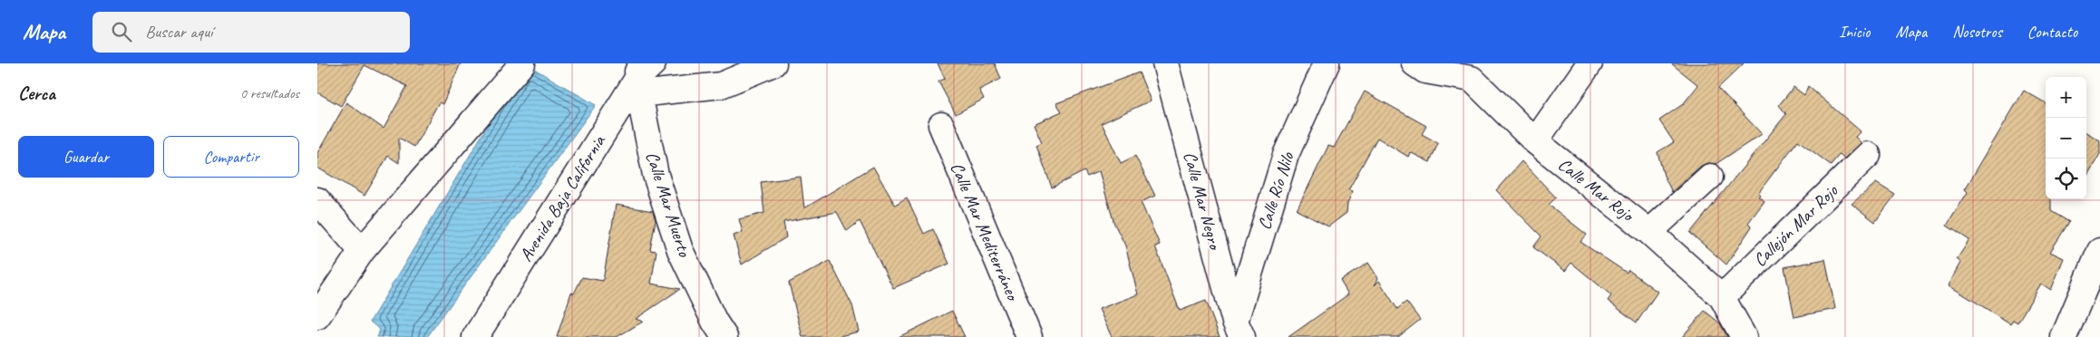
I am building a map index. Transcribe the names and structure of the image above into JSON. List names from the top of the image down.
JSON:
{
  "streets": {
    "street": [
      "Calle Mar Rojo",
      "Calle Río Nilo",
      "Avenida Baja California",
      "Calle Mar Negro",
      "Calle Mar Muerto",
      "Callejón Mar Rojo",
      "Calle Mar Mediterráneo"
    ]
  },
  "crossings": [
    ["Calle Mar Rojo", "Callejón Mar Rojo"],
    ["Calle Río Nilo", "Calle Mar Negro"],
    ["Avenida Baja California", "Calle Mar Muerto"]
  ],
  "page": {
    "header": "Mapa",
    "search": "Buscar aquí",
    "nav": [
      "Inicio",
      "Mapa",
      "Nosotros",
      "Contacto"
    ],
    "heading": ["Cerca", "0 resultados"],
    "map_buttons": ["+", "−"],
    "buttons": ["Guardar", "Compartir"]
  }
}
